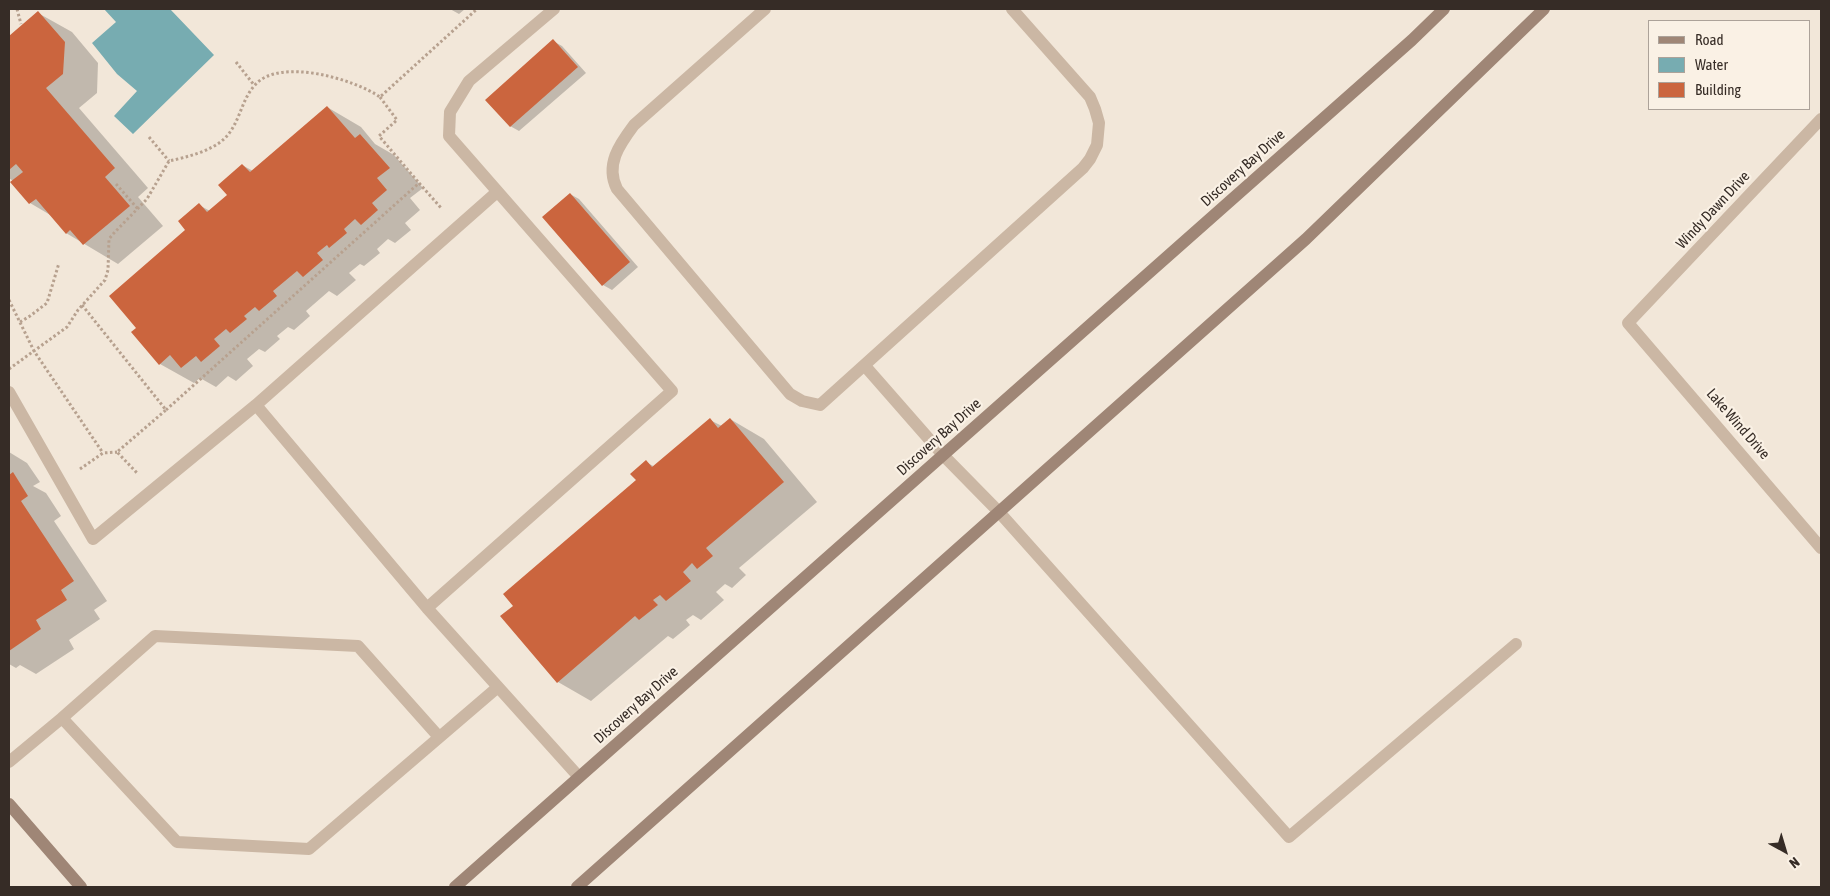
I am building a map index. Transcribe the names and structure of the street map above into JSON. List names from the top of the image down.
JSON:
{
  "streets": {
    "street": ["Discovery Bay Drive", "Windy Dawn Drive", "Lake Wind Drive"]
  },
  "crossings": [
    ["Windy Dawn Drive", "Lake Wind Drive"]
  ],
  "legend": ["Road", "Water", "Building"],
  "north": "bottom right"
}
